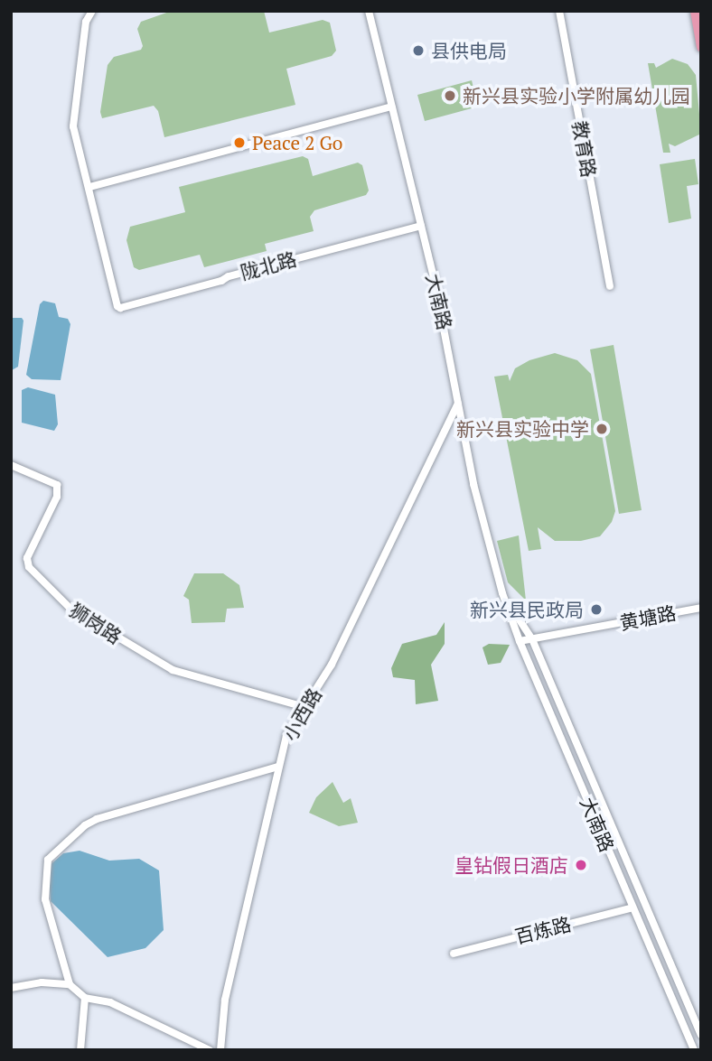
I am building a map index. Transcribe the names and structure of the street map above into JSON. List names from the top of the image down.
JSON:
{
  "streets": {
    "street": [
      "教育路",
      "陇北路",
      "大南路",
      "黄塘路",
      "狮岗路",
      "小西路",
      "百炼路"
    ]
  },
  "crossings": [
    ["陇北路", "大南路"],
    ["大南路", "黄塘路"],
    ["大南路", "小西路"],
    ["大南路", "百炼路"],
    ["狮岗路", "小西路"]
  ],
  "places": [
    "县供电局",
    "新兴县实验小学附属幼儿园",
    "Peace 2 Go",
    "新兴县实验中学",
    "新兴县民政局",
    "皇钻假日酒店"
  ]
}
